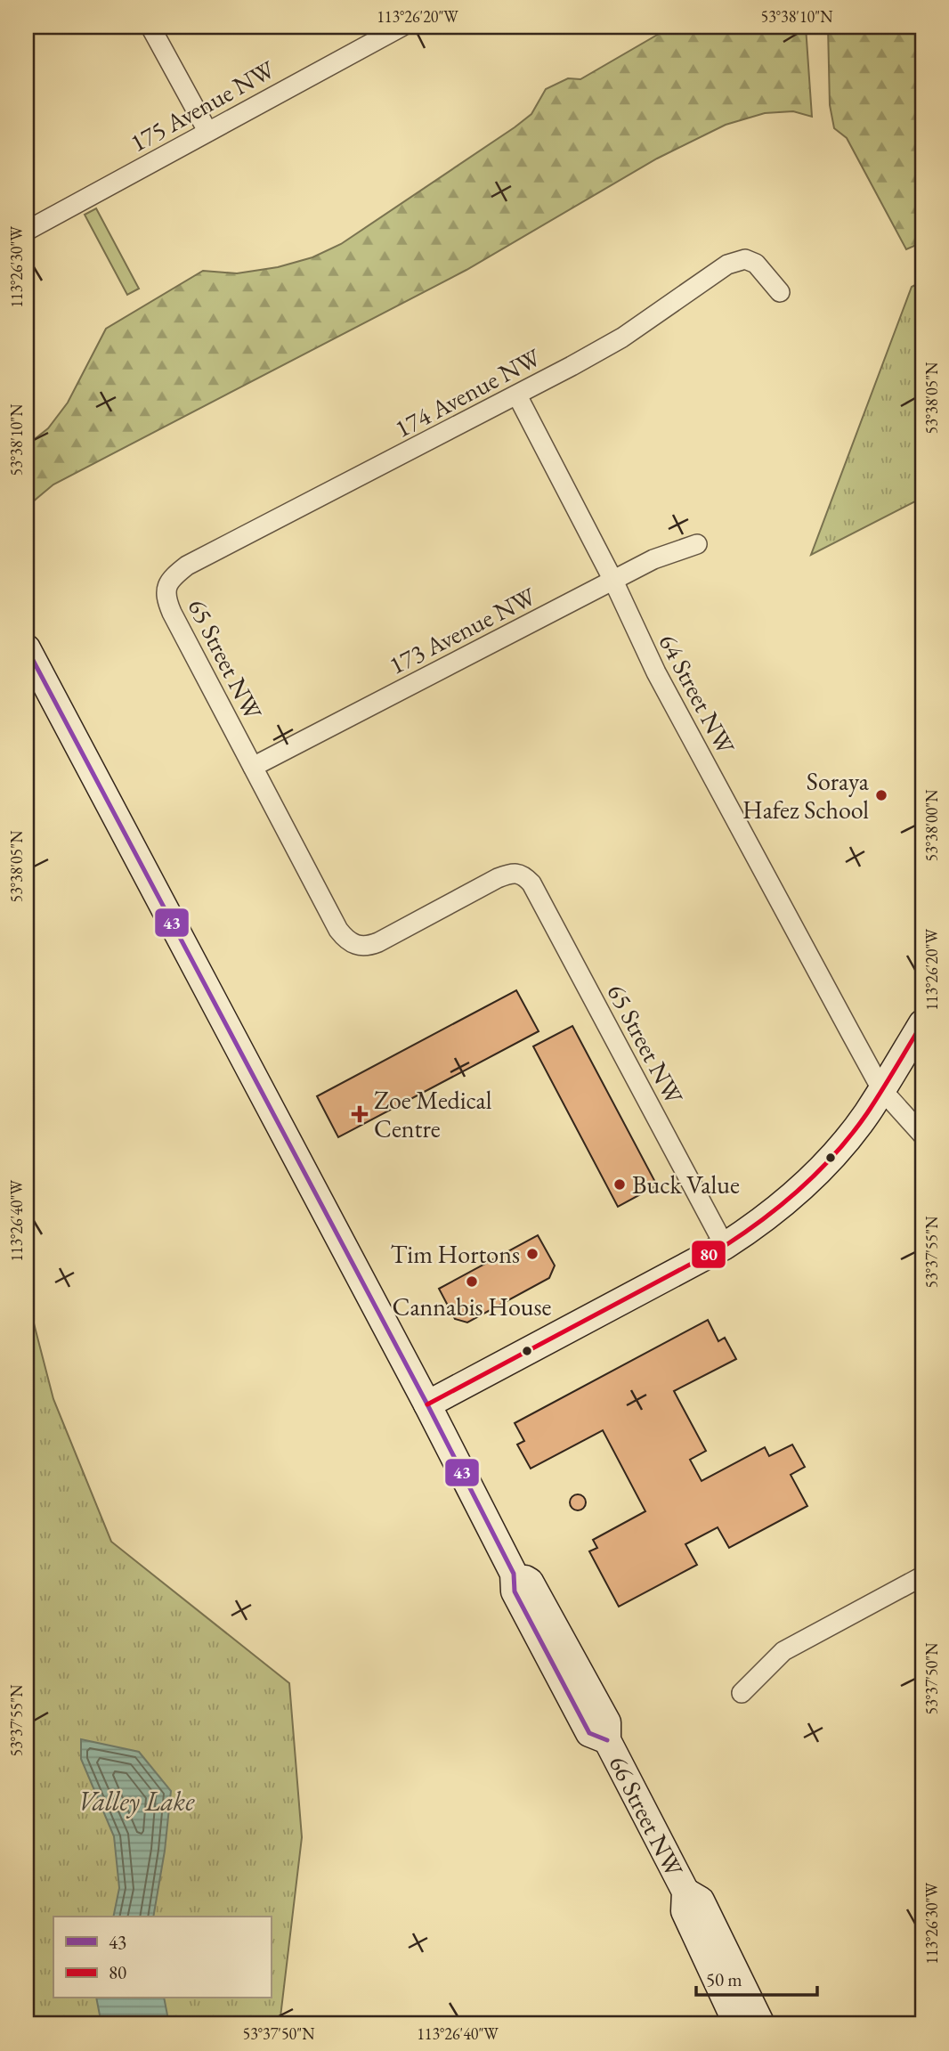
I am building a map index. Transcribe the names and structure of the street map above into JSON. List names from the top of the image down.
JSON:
{
  "streets": {
    "main road": ["66 Street NW"],
    "street": [
      "175 Avenue NW",
      "174 Avenue NW",
      "173 Avenue NW",
      "65 Street NW",
      "64 Street NW"
    ]
  },
  "crossings": [
    ["174 Avenue NW", "65 Street NW"],
    ["174 Avenue NW", "64 Street NW"],
    ["173 Avenue NW", "65 Street NW"],
    ["173 Avenue NW", "64 Street NW"]
  ],
  "water": ["Valley Lake"],
  "places": {
    "other": [
      "Soraya Hafez School",
      "Buck Value",
      "Tim Hortons",
      "Cannabis House"
    ],
    "health": ["Zoe Medical Centre"]
  },
  "lines": ["transit line 43", "transit line 80"],
  "legend": ["43", "80"],
  "scale_bar": "50 m",
  "coordinates": [
    "113°26'20\"W",
    "53°38'10\"N",
    "113°26'30\"W",
    "53°38'05\"N",
    "53°38'00\"N",
    "113°26'40\"W",
    "53°37'55\"N",
    "53°37'50\"N"
  ]
}
